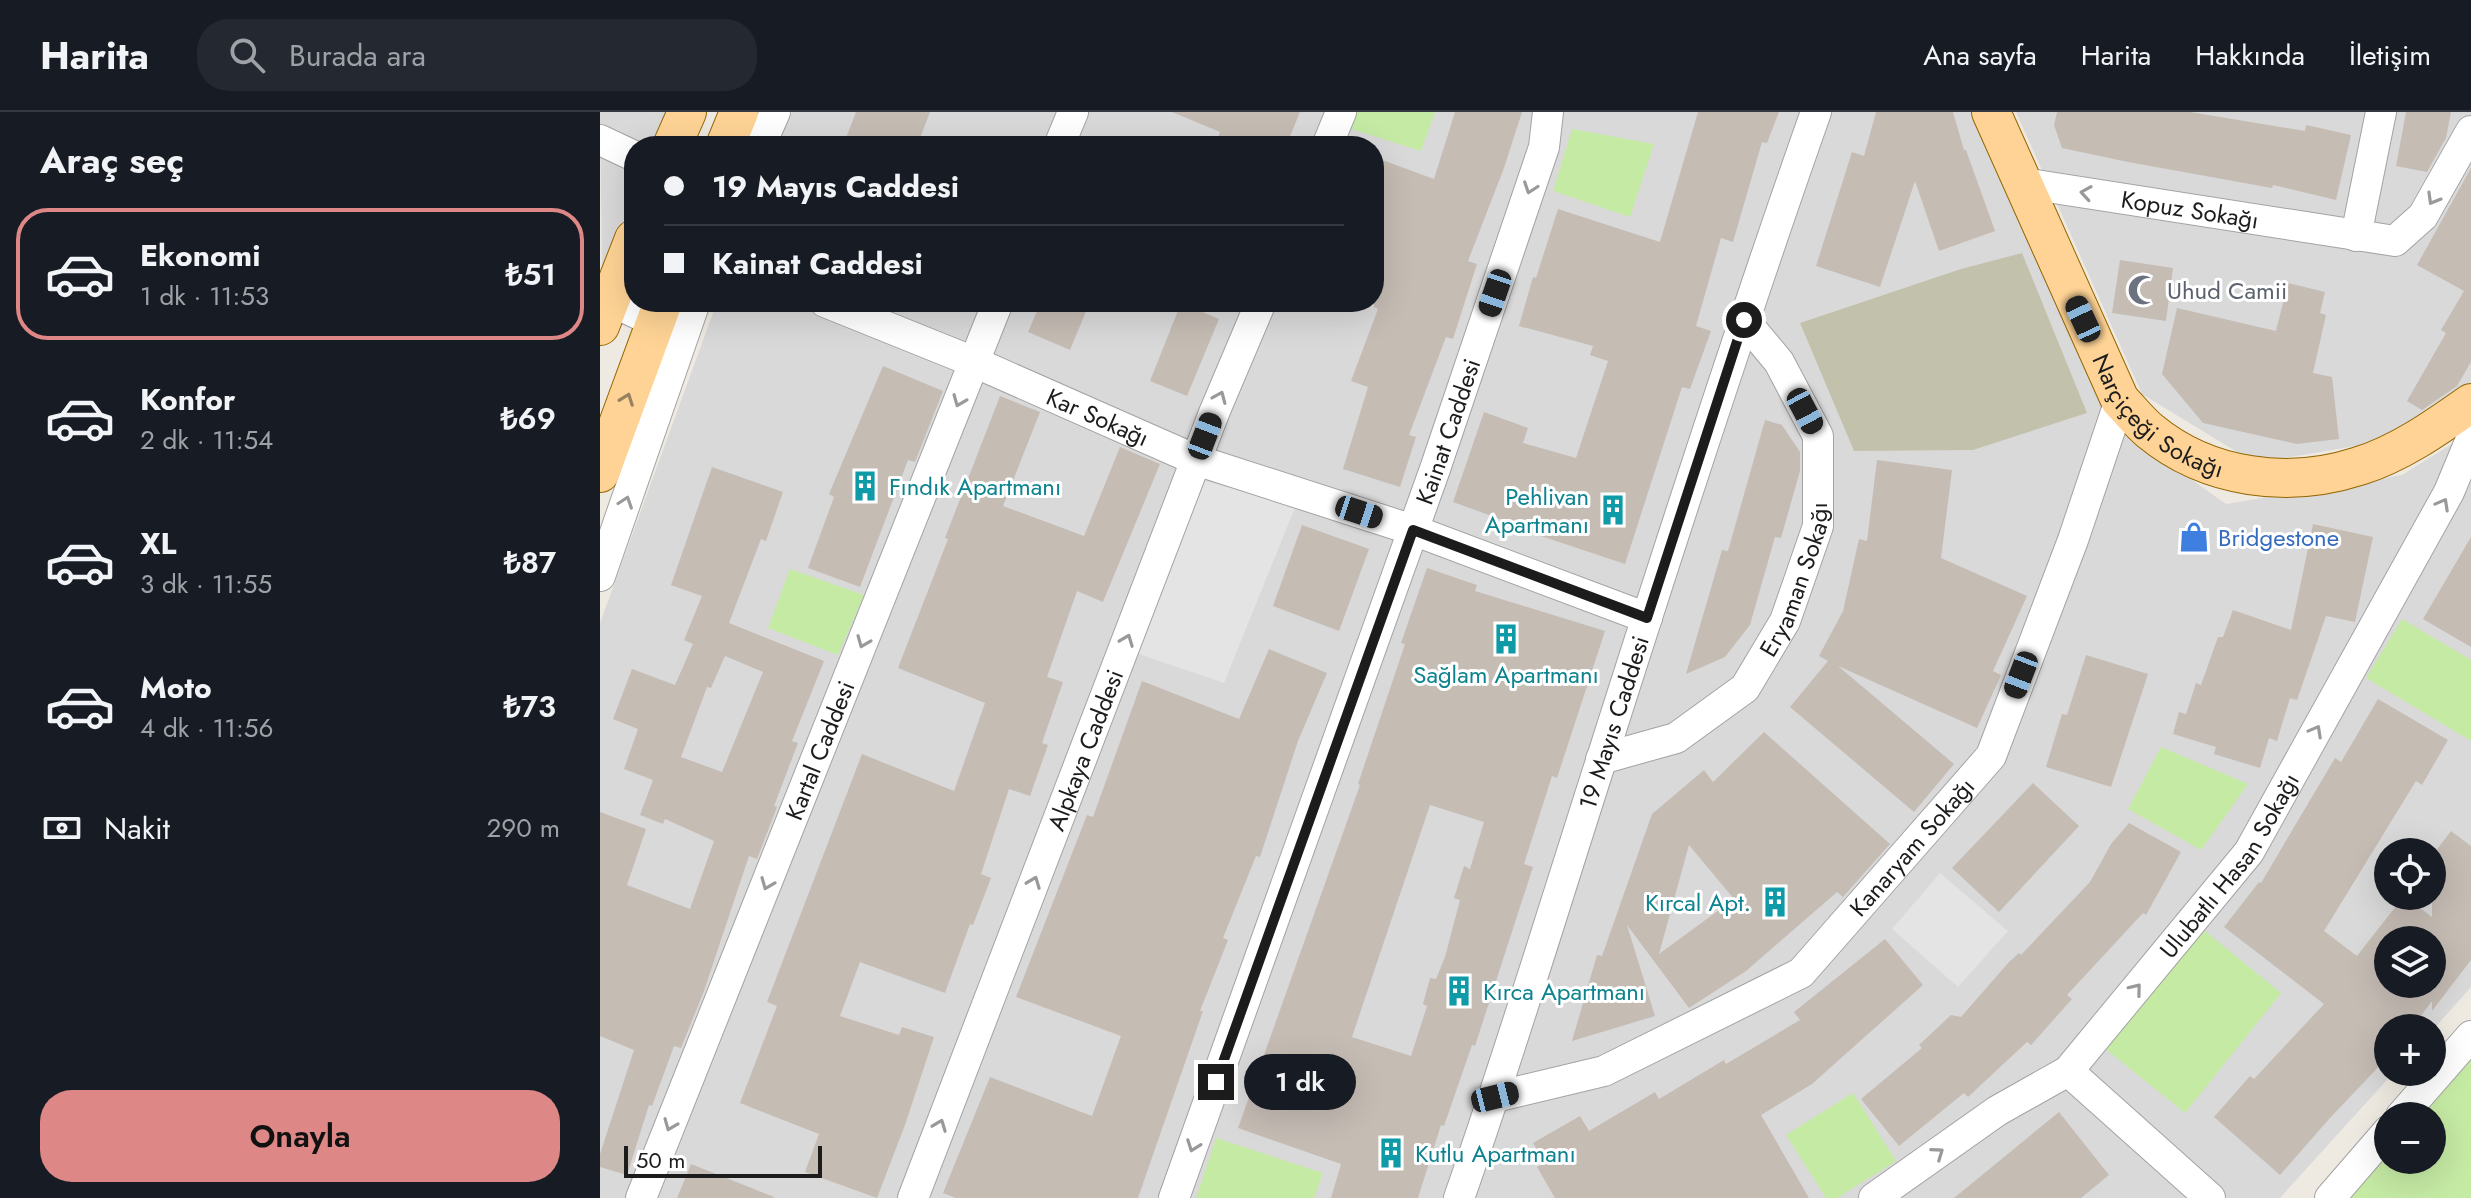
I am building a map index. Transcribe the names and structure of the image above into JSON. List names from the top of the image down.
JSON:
{
  "streets": {
    "main road": ["Narçiçeği Sokağı"],
    "street": [
      "Kopuz Sokağı",
      "Kar Sokağı",
      "Kainat Caddesi",
      "Eryaman Sokağı",
      "19 Mayıs Caddesi",
      "Alpkaya Caddesi",
      "Kartal Caddesi",
      "Kanaryam Sokağı",
      "Ulubatlı Hasan Sokağı"
    ]
  },
  "crossings": [
    ["Kopuz Sokağı", "Narçiçeği Sokağı"],
    ["Narçiçeği Sokağı", "Kanaryam Sokağı"],
    ["Kar Sokağı", "Kainat Caddesi"],
    ["Kar Sokağı", "19 Mayıs Caddesi"],
    ["Kar Sokağı", "Alpkaya Caddesi"],
    ["Kar Sokağı", "Kartal Caddesi"],
    ["Eryaman Sokağı", "19 Mayıs Caddesi"],
    ["19 Mayıs Caddesi", "Kanaryam Sokağı"]
  ],
  "one_way": [
    "Kopuz Sokağı",
    "Kainat Caddesi",
    "Alpkaya Caddesi",
    "Kartal Caddesi",
    "Ulubatlı Hasan Sokağı"
  ],
  "places": {
    "mosque": ["Uhud Camii"],
    "building": [
      "Fındık Apartmanı",
      "Pehlivan Apartmanı",
      "Sağlam Apartmanı",
      "Kırcal Apt.",
      "Kırca Apartmanı",
      "Kutlu Apartmanı"
    ],
    "shop": ["Bridgestone"]
  },
  "scale_bar": "50 m",
  "page": {
    "header": "Harita",
    "search": "Burada ara",
    "nav": [
      "Ana sayfa",
      "Harita",
      "Hakkında",
      "İletişim"
    ],
    "heading": "Araç seç",
    "banner": ["19 Mayıs Caddesi", "Kainat Caddesi"],
    "list": [
      {
        "name": "Ekonomi",
        "note": "1 dk · 11:53",
        "value": "₺51"
      },
      {
        "name": "Konfor",
        "note": "2 dk · 11:54",
        "value": "₺69"
      },
      {
        "name": "XL",
        "note": "3 dk · 11:55",
        "value": "₺87"
      },
      {
        "name": "Moto",
        "note": "4 dk · 11:56",
        "value": "₺73"
      }
    ],
    "pay": ["Nakit", "290 m"],
    "map_buttons": ["+", "−"],
    "bubble": "1 dk",
    "buttons": "Onayla",
    "scale": "50 m"
  }
}
